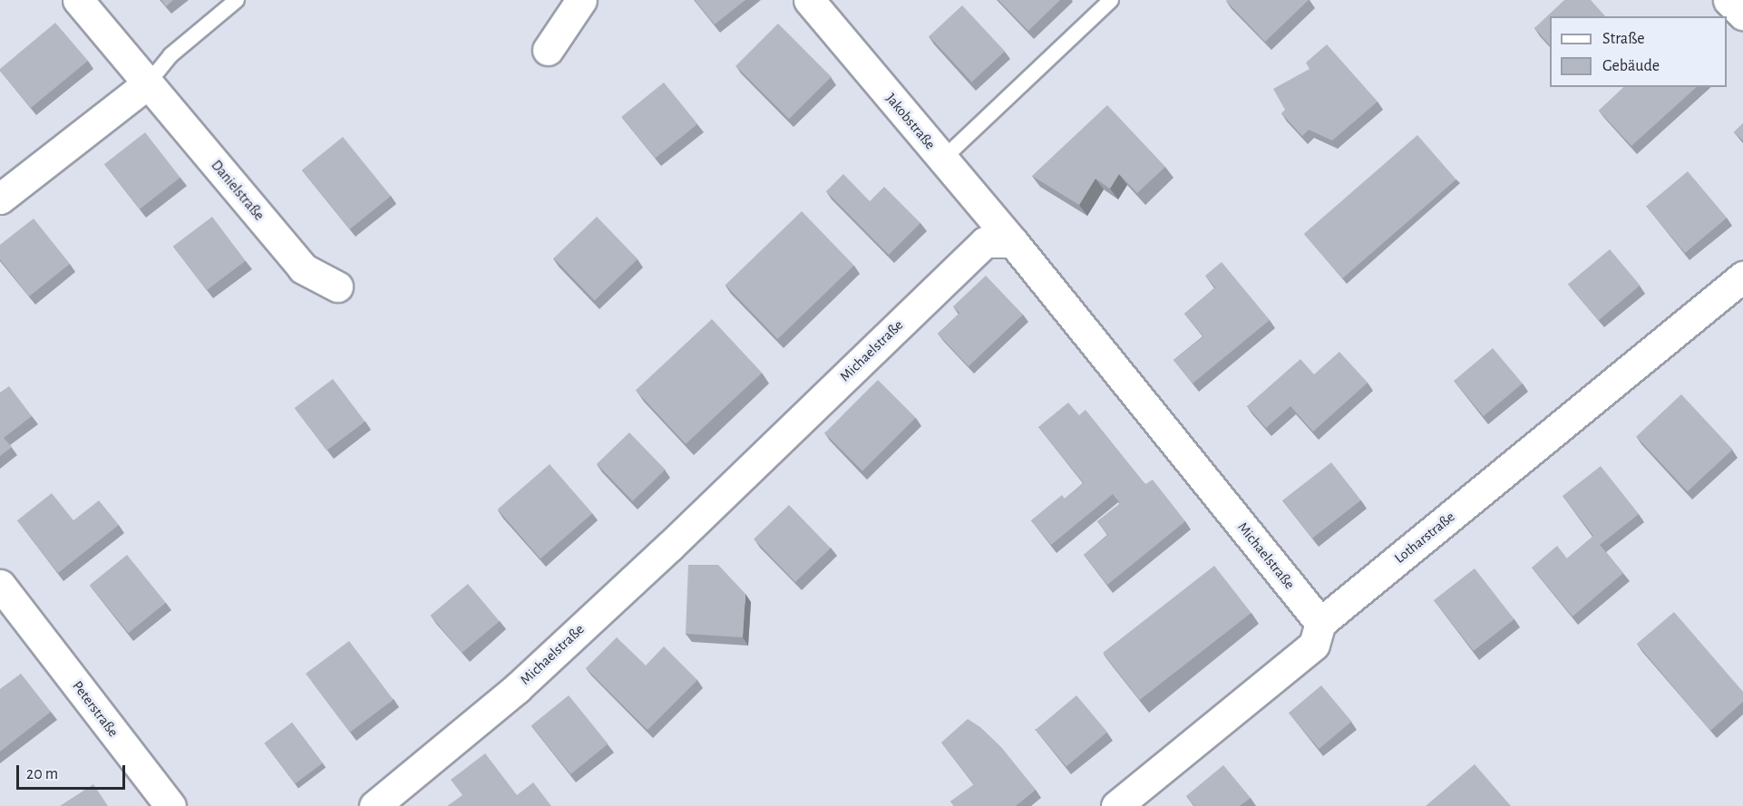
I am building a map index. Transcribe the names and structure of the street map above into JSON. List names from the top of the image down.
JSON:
{
  "streets": {
    "street": [
      "Jakobstraße",
      "Danielstraße",
      "Michaelstraße",
      "Lotharstraße",
      "Peterstraße"
    ]
  },
  "crossings": [
    ["Jakobstraße", "Michaelstraße"],
    ["Michaelstraße", "Lotharstraße"]
  ],
  "legend": ["Straße", "Gebäude"],
  "scale_bar": "20 m"
}
